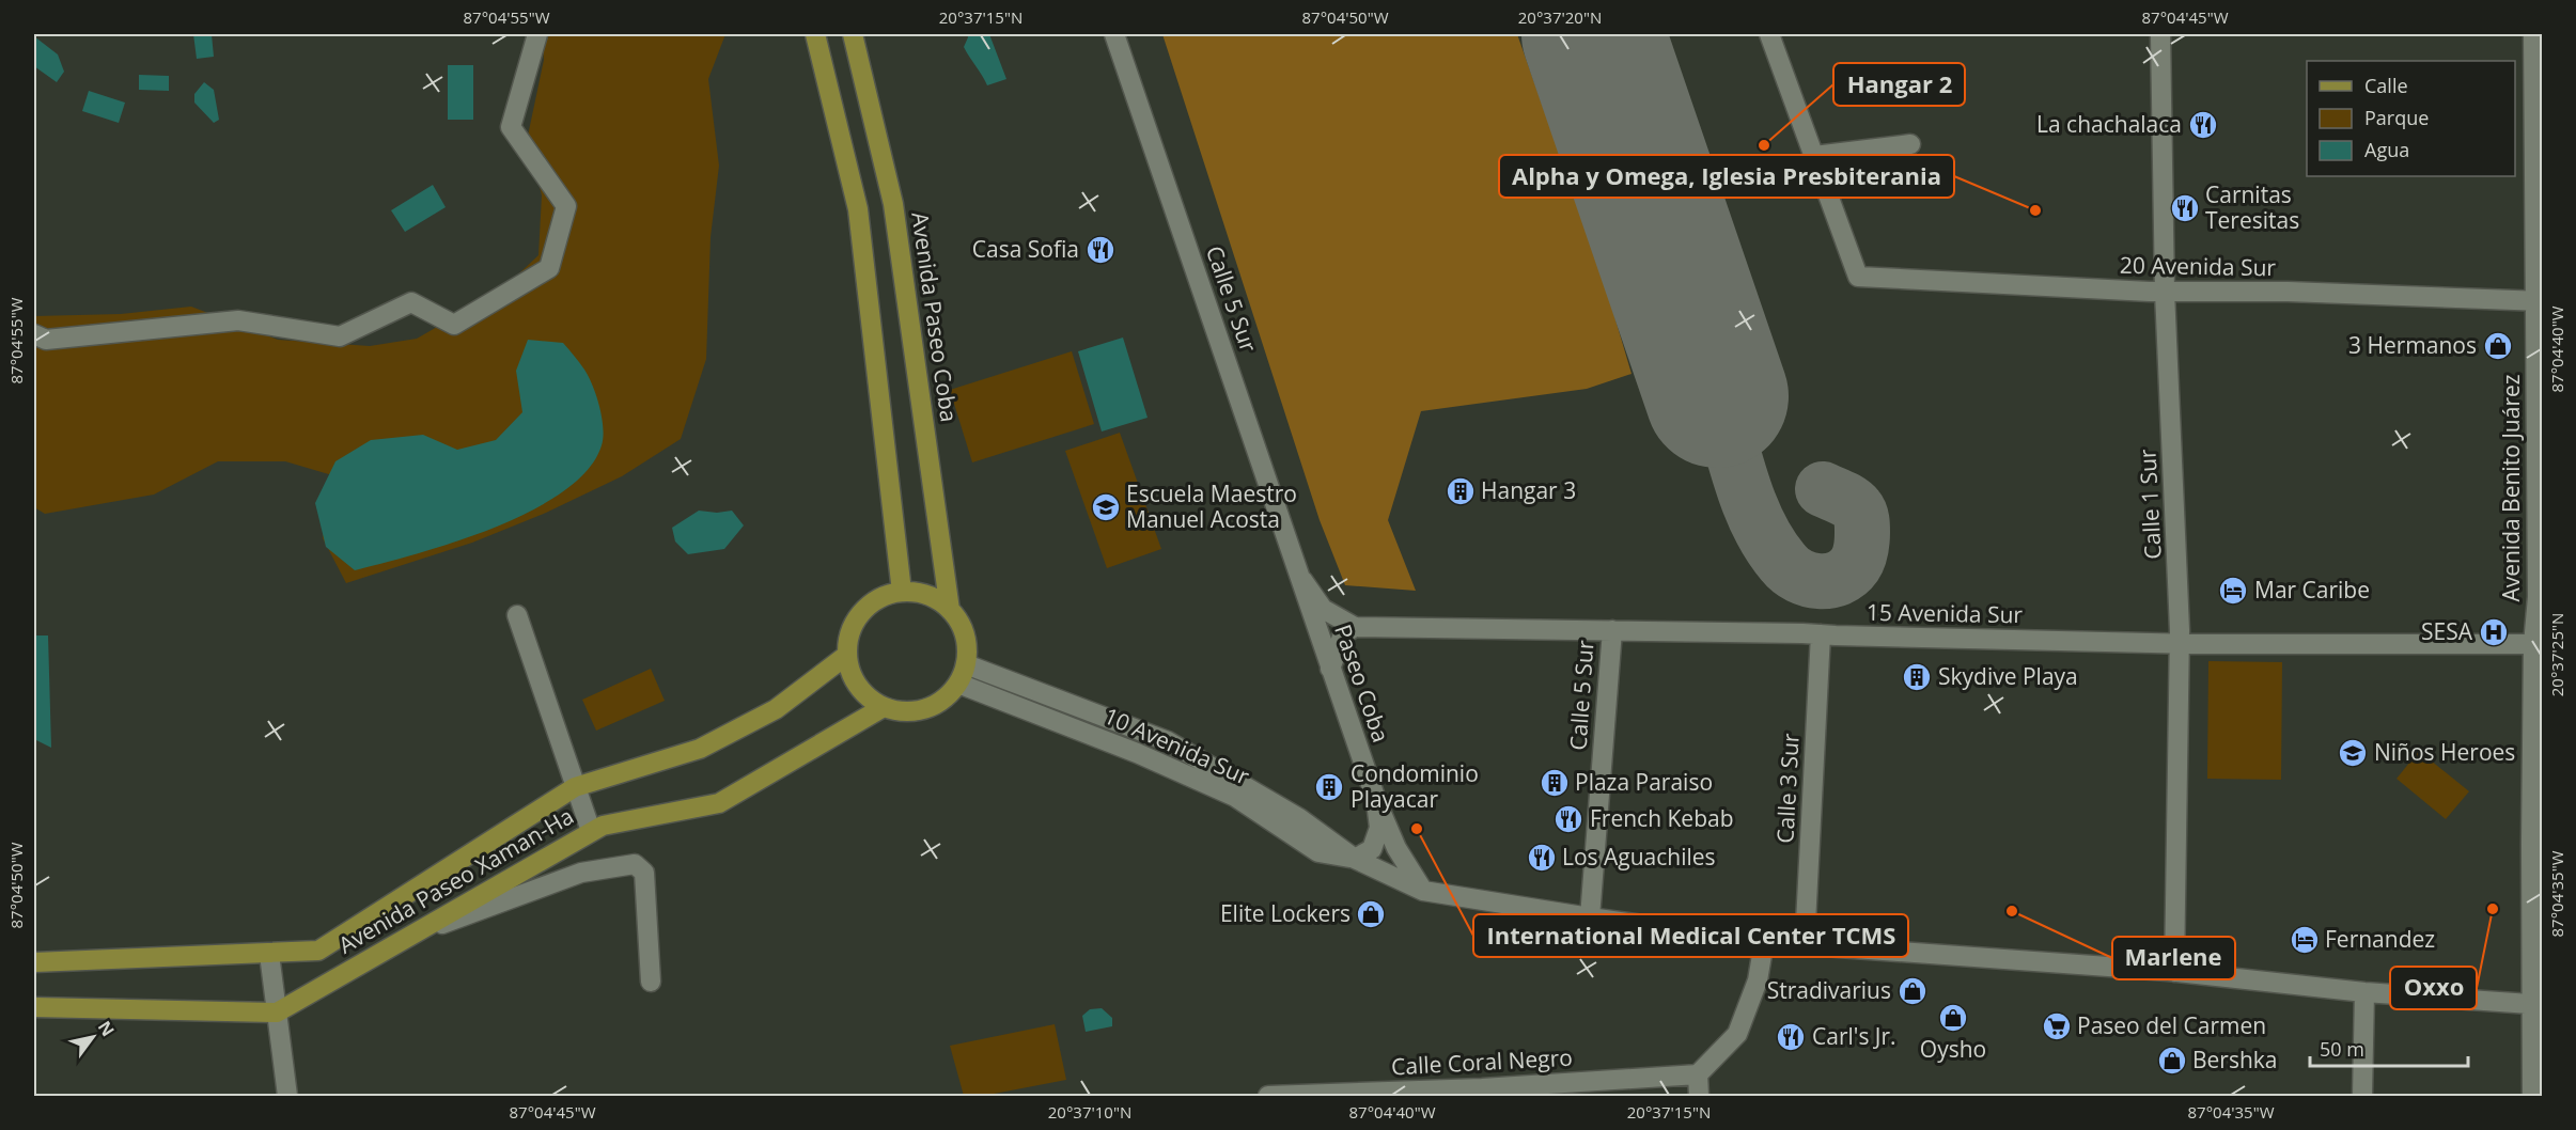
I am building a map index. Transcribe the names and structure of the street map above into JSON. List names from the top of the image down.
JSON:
{
  "streets": {
    "main road": ["Avenida Paseo Coba", "Avenida Paseo Xaman-Ha"],
    "street": [
      "20 Avenida Sur",
      "Calle 5 Sur",
      "Avenida Benito Juárez",
      "Calle 1 Sur",
      "15 Avenida Sur",
      "Paseo Coba",
      "10 Avenida Sur",
      "Calle 3 Sur",
      "Calle Coral Negro"
    ]
  },
  "crossings": [
    ["20 Avenida Sur", "Avenida Benito Juárez"],
    ["20 Avenida Sur", "Calle 1 Sur"],
    ["Calle 5 Sur", "15 Avenida Sur"],
    ["Calle 5 Sur", "Paseo Coba"],
    ["Avenida Paseo Coba", "10 Avenida Sur"],
    ["Avenida Paseo Coba", "Avenida Paseo Xaman-Ha"],
    ["Avenida Benito Juárez", "15 Avenida Sur"],
    ["Calle 1 Sur", "15 Avenida Sur"],
    ["15 Avenida Sur", "Paseo Coba"],
    ["15 Avenida Sur", "Calle 3 Sur"],
    ["Paseo Coba", "10 Avenida Sur"],
    ["10 Avenida Sur", "Avenida Paseo Xaman-Ha"]
  ],
  "places": {
    "restaurant": [
      "La chachalaca",
      "Carnitas Teresitas",
      "Casa Sofia",
      "French Kebab",
      "Los Aguachiles",
      "Carl's Jr."
    ],
    "other": [
      "Hangar 2",
      "Alpha y Omega, Iglesia Presbiterania",
      "International Medical Center TCMS",
      "Oxxo",
      "Marlene"
    ],
    "shop": [
      "3 Hermanos",
      "Elite Lockers",
      "Stradivarius",
      "Oysho",
      "Bershka"
    ],
    "building": [
      "Hangar 3",
      "Skydive Playa",
      "Plaza Paraiso",
      "Condominio Playacar"
    ],
    "school or university": ["Escuela Maestro Manuel Acosta", "Niños Heroes"],
    "hotel": ["Mar Caribe", "Fernandez"],
    "hospital": ["SESA"],
    "supermarket": ["Paseo del Carmen"]
  },
  "legend": ["Calle", "Parque", "Agua"],
  "scale_bar": "50 m",
  "north": "top right",
  "coordinates": [
    "87°04'55\"W",
    "20°37'15\"N",
    "87°04'50\"W",
    "20°37'20\"N",
    "87°04'45\"W",
    "87°04'40\"W",
    "20°37'25\"N",
    "87°04'35\"W",
    "20°37'10\"N"
  ]
}
